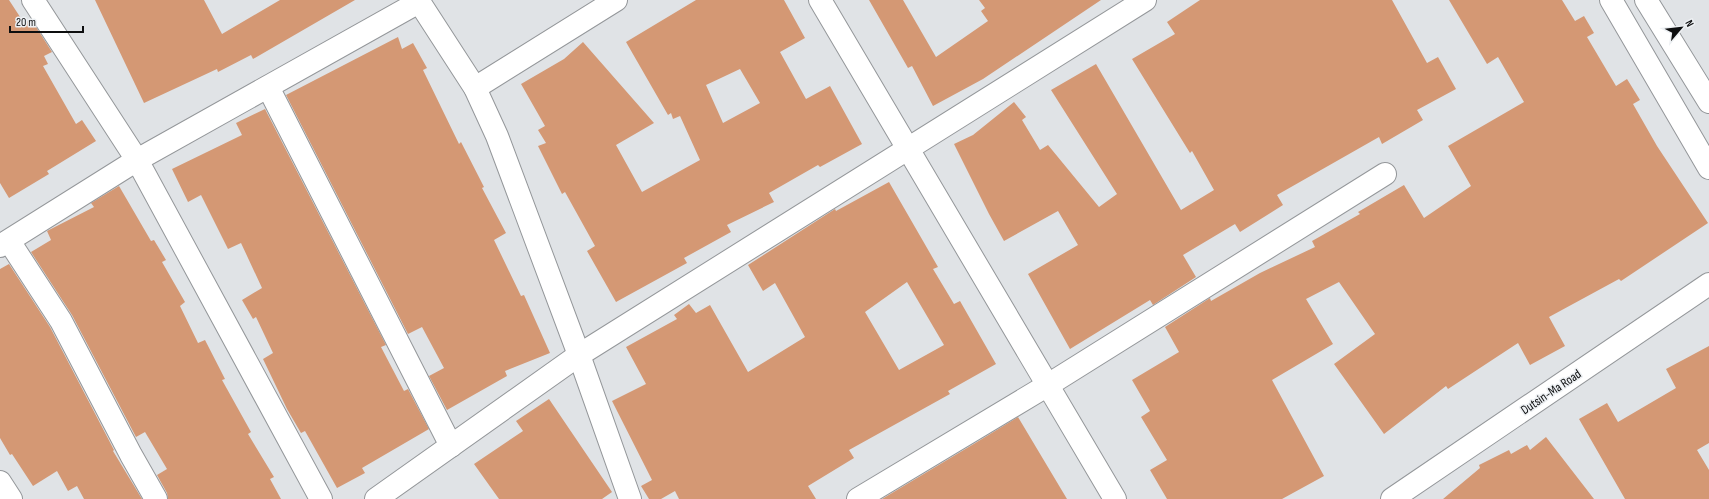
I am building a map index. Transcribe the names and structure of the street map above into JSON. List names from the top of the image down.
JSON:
{
  "streets": {
    "street": ["Dutsin-Ma Road"]
  },
  "scale_bar": "20 m",
  "north": "top right"
}
